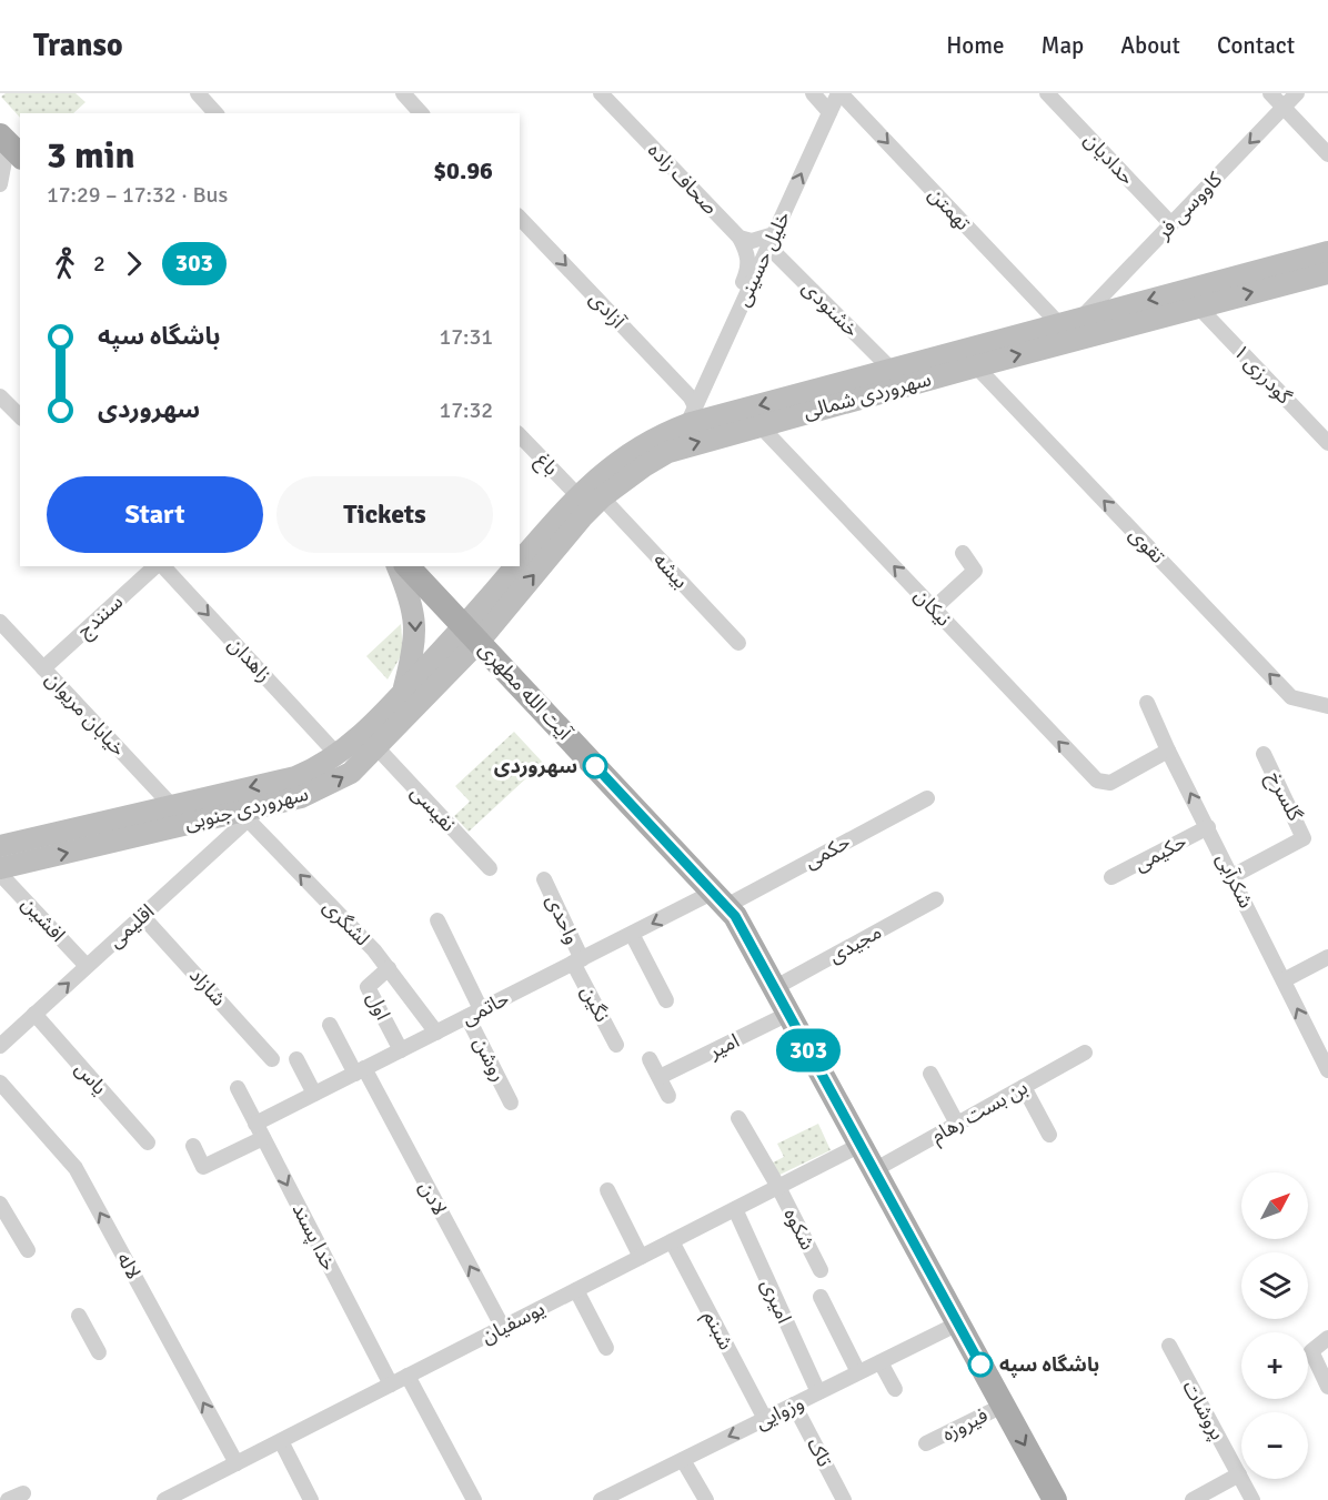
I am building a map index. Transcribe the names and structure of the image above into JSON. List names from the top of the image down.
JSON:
{
  "streets": {
    "main road": ["سهروردی شمالی", "آیت الله مطهری", "سهروردی جنوبی"],
    "street": [
      "حدادیان",
      "صحاف زاده",
      "کاووسی فر",
      "تهمتن",
      "خلیل حسینی",
      "خشنودی",
      "آزادی",
      "گودرزی ۱",
      "باغ",
      "تقوی",
      "بیشه",
      "نیکان",
      "سنندج",
      "زاهدان",
      "خیابان مریوان",
      "گلسرخ",
      "نفیسی",
      "حکمی",
      "حکیمی",
      "شکرآبی",
      "افشین",
      "واحدی",
      "لشگری",
      "اقلیمی",
      "مجیدی",
      "شازاد",
      "نگین",
      "اول",
      "حاتمی",
      "امیر",
      "روشن",
      "یاس",
      "بن بست رهام",
      "لادن",
      "شکوه",
      "خدا پسند",
      "لاله",
      "امیری",
      "یوسفیان",
      "شبنم",
      "پروشات",
      "وزوایی",
      "فیروزه",
      "تاک"
    ]
  },
  "crossings": [
    ["حدادیان", "کاووسی فر"],
    ["کاووسی فر", "سهروردی شمالی"],
    ["تهمتن", "خلیل حسینی"],
    ["تهمتن", "سهروردی شمالی"],
    ["خلیل حسینی", "خشنودی"],
    ["خلیل حسینی", "آزادی"],
    ["خلیل حسینی", "سهروردی شمالی"],
    ["خشنودی", "سهروردی شمالی"],
    ["آزادی", "سهروردی شمالی"],
    ["گودرزی ۱", "سهروردی شمالی"],
    ["سهروردی شمالی", "باغ"],
    ["سهروردی شمالی", "تقوی"],
    ["سهروردی شمالی", "بیشه"],
    ["سهروردی شمالی", "نیکان"],
    ["سهروردی شمالی", "آیت الله مطهری"],
    ["سهروردی شمالی", "سهروردی جنوبی"],
    ["نیکان", "شکرآبی"],
    ["سنندج", "خیابان مریوان"],
    ["زاهدان", "سهروردی جنوبی"],
    ["آیت الله مطهری", "سهروردی جنوبی"],
    ["آیت الله مطهری", "حکمی"],
    ["آیت الله مطهری", "مجیدی"],
    ["آیت الله مطهری", "حاتمی"],
    ["آیت الله مطهری", "امیر"],
    ["آیت الله مطهری", "بن بست رهام"],
    ["آیت الله مطهری", "یوسفیان"],
    ["آیت الله مطهری", "وزوایی"],
    ["آیت الله مطهری", "فیروزه"],
    ["خیابان مریوان", "سهروردی جنوبی"],
    ["گلسرخ", "شکرآبی"],
    ["سهروردی جنوبی", "نفیسی"],
    ["سهروردی جنوبی", "افشین"],
    ["سهروردی جنوبی", "لشگری"],
    ["سهروردی جنوبی", "اقلیمی"],
    ["حکمی", "حاتمی"],
    ["حکیمی", "شکرآبی"],
    ["افشین", "اقلیمی"],
    ["واحدی", "نگین"],
    ["واحدی", "حاتمی"],
    ["لشگری", "اقلیمی"],
    ["لشگری", "اول"],
    ["لشگری", "حاتمی"],
    ["اقلیمی", "شازاد"],
    ["اقلیمی", "یاس"],
    ["نگین", "حاتمی"],
    ["اول", "حاتمی"],
    ["حاتمی", "روشن"],
    ["حاتمی", "لادن"],
    ["حاتمی", "خدا پسند"],
    ["لادن", "یوسفیان"],
    ["شکوه", "یوسفیان"],
    ["خدا پسند", "یوسفیان"],
    ["لاله", "یوسفیان"],
    ["امیری", "یوسفیان"],
    ["امیری", "وزوایی"],
    ["یوسفیان", "شبنم"],
    ["شبنم", "وزوایی"],
    ["وزوایی", "تاک"]
  ],
  "one_way": [
    "کاووسی فر",
    "تهمتن",
    "خلیل حسینی",
    "آزادی",
    "تقوی",
    "نیکان",
    "زاهدان",
    "شکرآبی",
    "لشگری",
    "لادن",
    "خدا پسند",
    "لاله"
  ],
  "places": ["سهروردی", "باشگاه سپه"],
  "lines": ["bus line 303"],
  "north": "top right",
  "page": {
    "header": "Transo",
    "nav": [
      "Home",
      "Map",
      "About",
      "Contact"
    ],
    "on_map": "303",
    "heading": ["3 min", "17:29 – 17:32 · Bus", "$0.96"],
    "legs": ["2", "303"],
    "list": [
      {
        "name": "باشگاه سپه",
        "value": "17:31"
      },
      {
        "name": "سهروردی",
        "value": "17:32"
      }
    ],
    "buttons": ["Start", "Tickets"],
    "map_buttons": ["+", "−"]
  }
}
